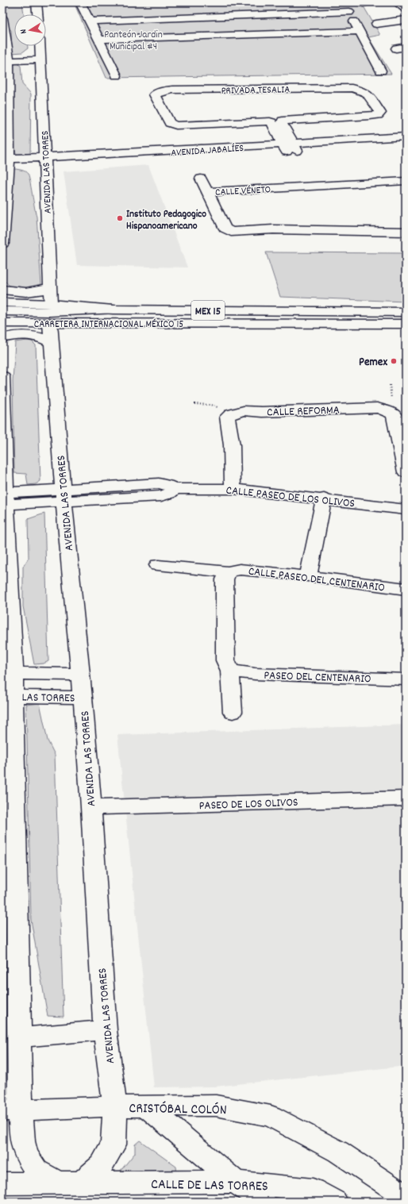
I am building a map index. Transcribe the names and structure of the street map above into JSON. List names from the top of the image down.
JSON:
{
  "streets": {
    "main road": [
      "PRIVADA TESALIA",
      "AVENIDA JABALÍES",
      "AVENIDA LAS TORRES",
      "CALLE VÉNETO",
      "MEX 15",
      "CARRETERA INTERNACIONAL MÉXICO 15",
      "CALLE REFORMA",
      "CALLE PASEO DE LOS OLIVOS",
      "CALLE PASEO DEL CENTENARIO",
      "PASEO DEL CENTENARIO",
      "LAS TORRES",
      "PASEO DE LOS OLIVOS",
      "CRISTÓBAL COLÓN",
      "CALLE DE LAS TORRES"
    ]
  },
  "crossings": [
    ["PRIVADA TESALIA", "AVENIDA JABALÍES"],
    ["AVENIDA JABALÍES", "AVENIDA LAS TORRES"],
    ["AVENIDA LAS TORRES", "CARRETERA INTERNACIONAL MÉXICO 15"],
    ["AVENIDA LAS TORRES", "CALLE PASEO DE LOS OLIVOS"],
    ["AVENIDA LAS TORRES", "LAS TORRES"],
    ["AVENIDA LAS TORRES", "PASEO DE LOS OLIVOS"],
    ["AVENIDA LAS TORRES", "CRISTÓBAL COLÓN"],
    ["AVENIDA LAS TORRES", "CALLE DE LAS TORRES"],
    ["MEX 15", "CARRETERA INTERNACIONAL MÉXICO 15"]
  ],
  "parks": ["Panteón Jardin Municipal #4"],
  "places": ["Instituto Pedagogico Hispanoamericano", "Pemex"],
  "north": "left"
}
